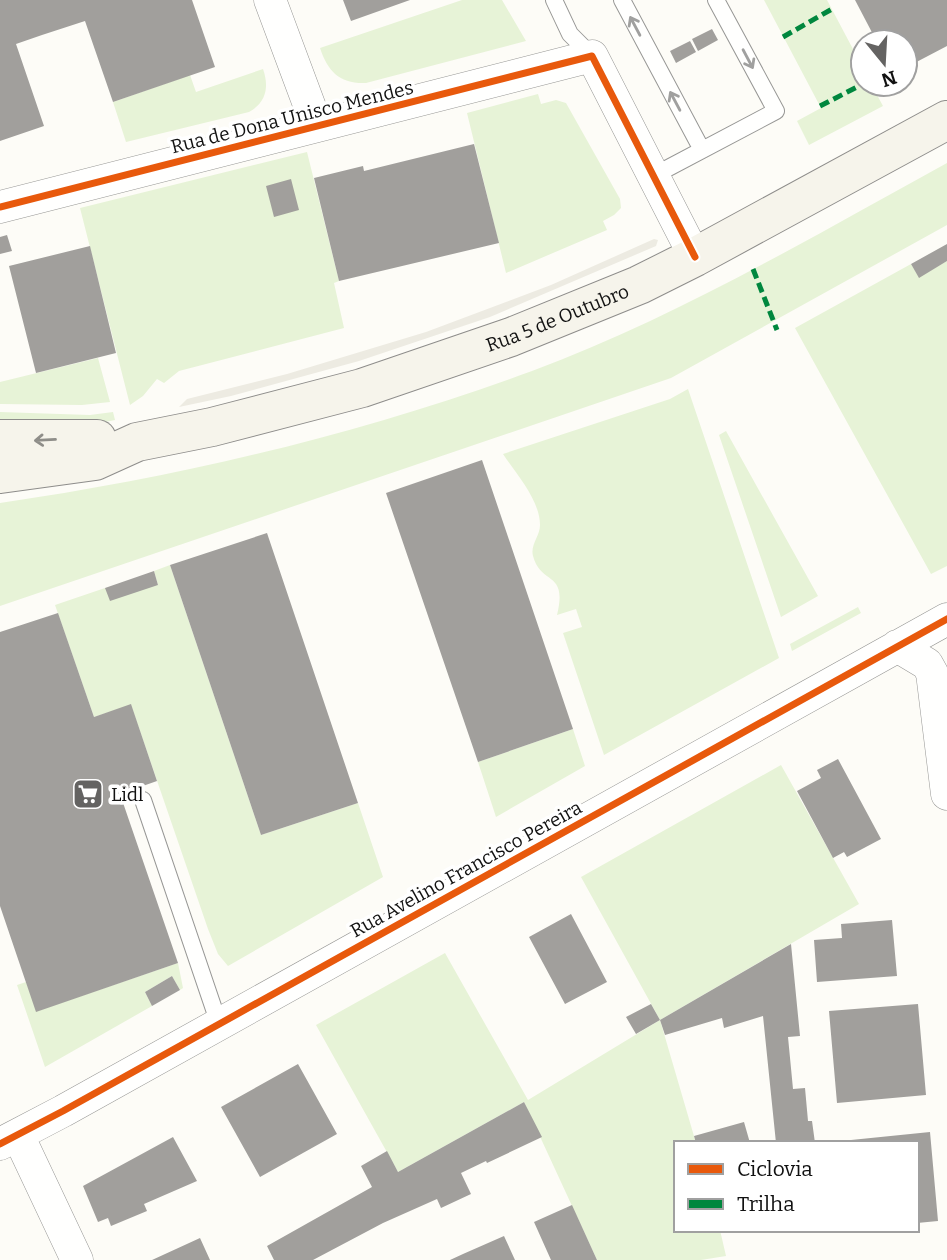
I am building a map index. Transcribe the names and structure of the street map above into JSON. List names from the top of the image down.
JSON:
{
  "streets": {
    "main road": ["Rua 5 de Outubro"],
    "street": ["Rua de Dona Unisco Mendes", "Rua Avelino Francisco Pereira"]
  },
  "places": {
    "supermarket": ["Lidl"]
  },
  "legend": ["Ciclovia", "Trilha"],
  "north": "bottom"
}
